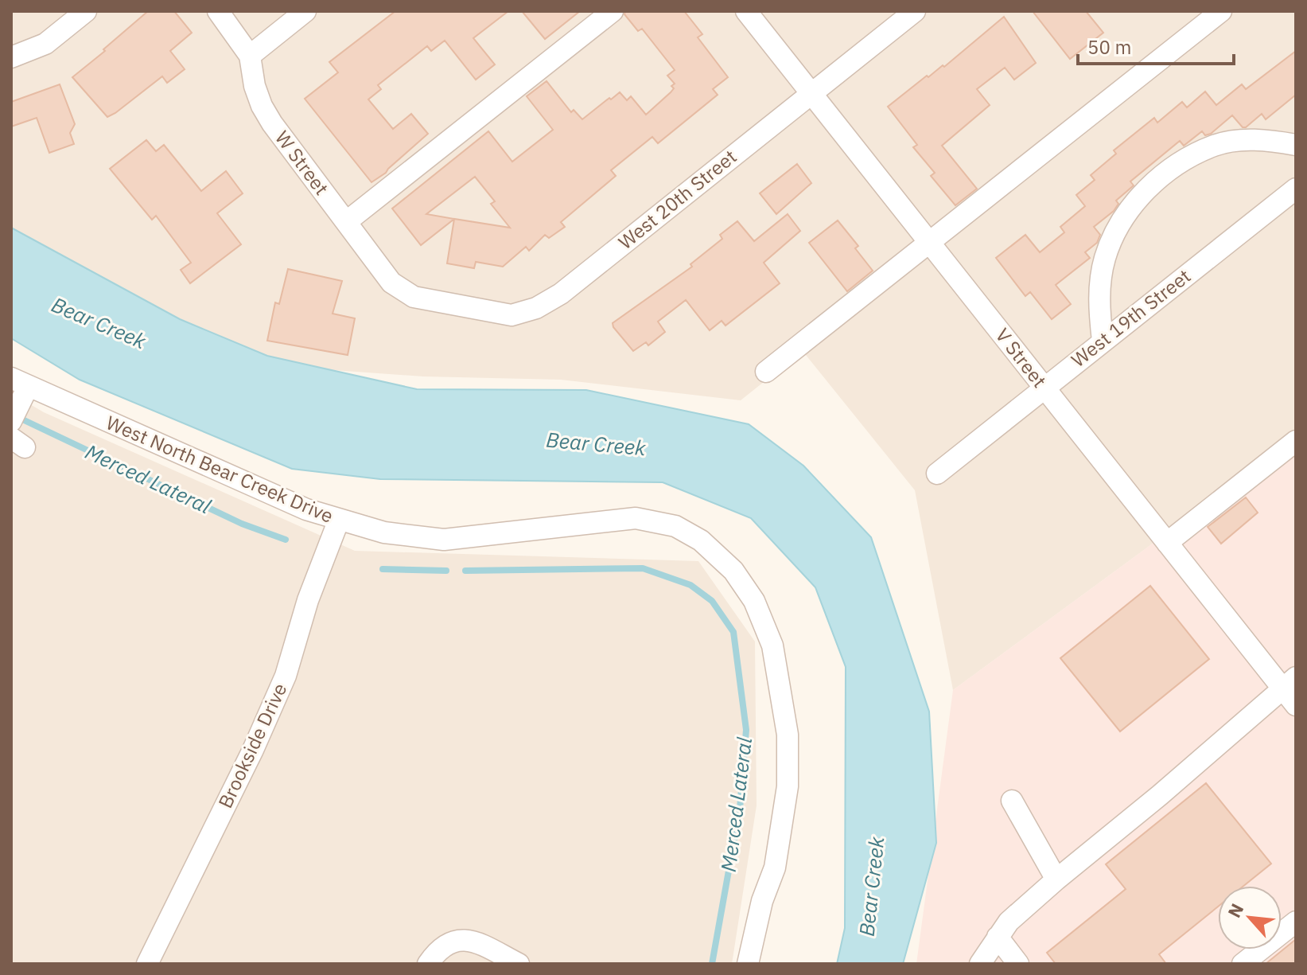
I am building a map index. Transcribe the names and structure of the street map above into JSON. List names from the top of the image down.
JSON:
{
  "streets": {
    "street": [
      "W Street",
      "West 20th Street",
      "West 19th Street",
      "V Street",
      "West North Bear Creek Drive",
      "Brookside Drive"
    ]
  },
  "crossings": [
    ["W Street", "West 20th Street"],
    ["West 20th Street", "V Street"],
    ["West 19th Street", "V Street"],
    ["West North Bear Creek Drive", "Brookside Drive"]
  ],
  "water": ["Bear Creek", "Merced Lateral"],
  "scale_bar": "50 m",
  "north": "top left"
}
